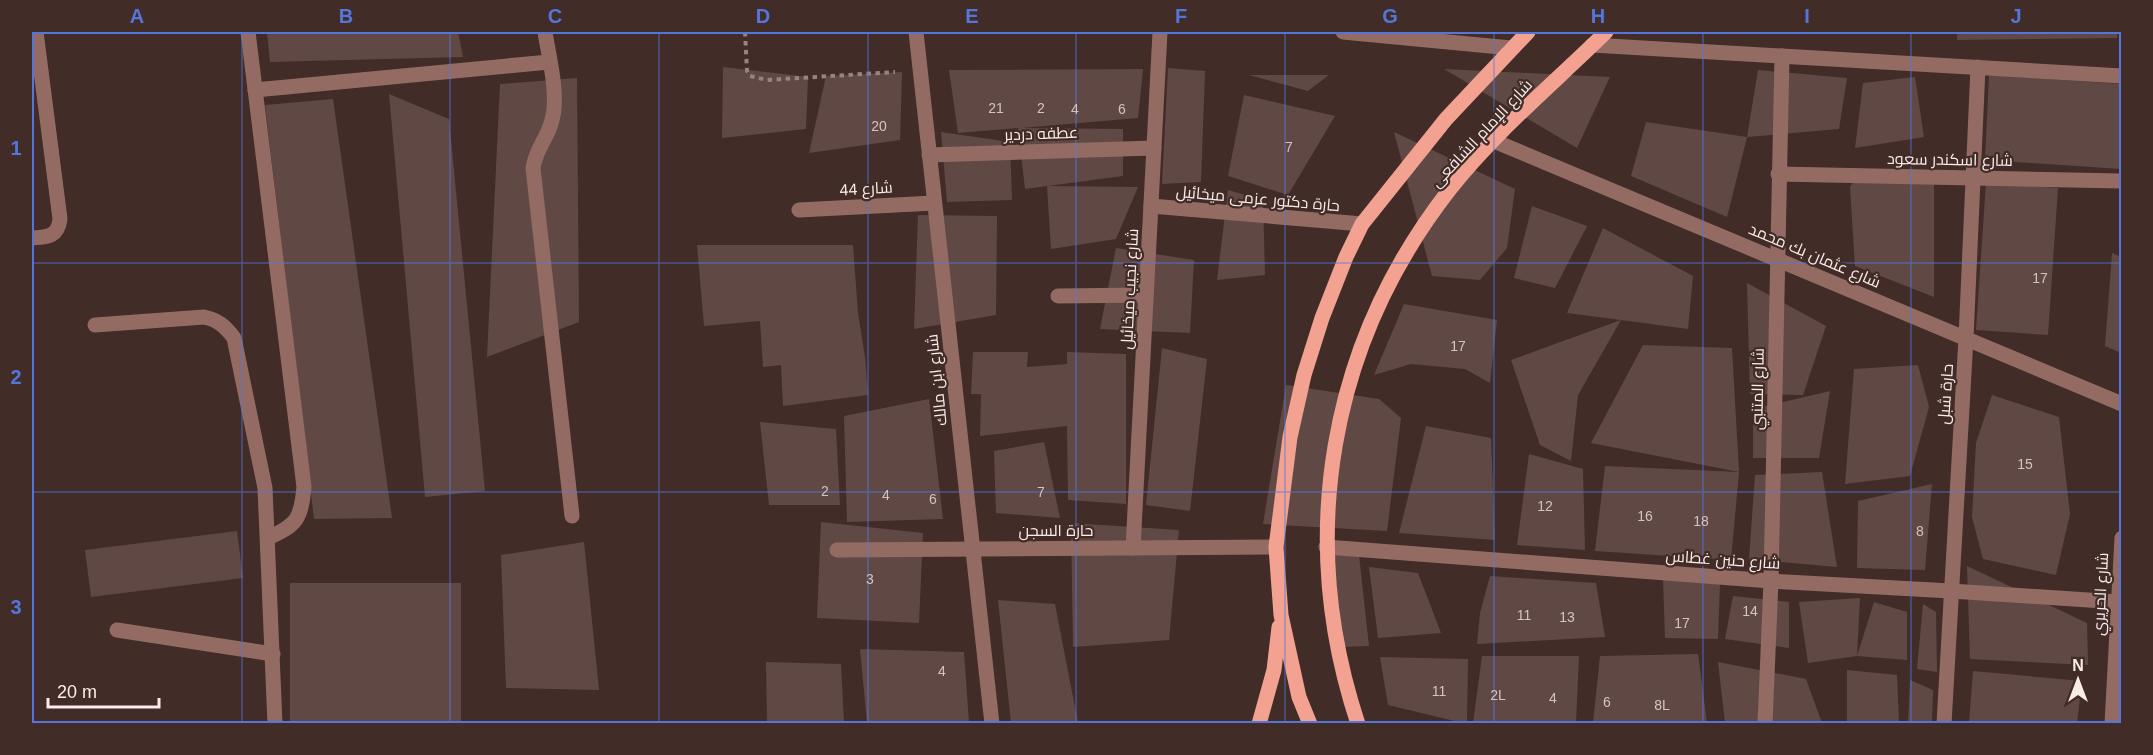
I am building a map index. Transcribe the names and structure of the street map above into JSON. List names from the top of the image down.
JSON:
{
  "streets": {
    "main road": ["شارع الإمام الشافعى"],
    "street": [
      "عطفه دردير",
      "شارع اسكندر سعود",
      "شارع 44",
      "حارة دكتور عزمى ميخائيل",
      "شارع عثمان بك محمد",
      "شارع نجيب ميخائيل",
      "شارع ابن مالك",
      "شارع المتنبي",
      "حارة شبل",
      "حارة السجن",
      "شارع حنين غطاس",
      "شارع الحريري"
    ]
  },
  "crossings": [
    ["عطفه دردير", "شارع نجيب ميخائيل"],
    ["عطفه دردير", "شارع ابن مالك"],
    ["شارع الإمام الشافعى", "حارة دكتور عزمى ميخائيل"],
    ["شارع الإمام الشافعى", "شارع عثمان بك محمد"],
    ["شارع الإمام الشافعى", "حارة السجن"],
    ["شارع الإمام الشافعى", "شارع حنين غطاس"],
    ["شارع اسكندر سعود", "شارع المتنبي"],
    ["شارع اسكندر سعود", "حارة شبل"],
    ["شارع 44", "شارع ابن مالك"],
    ["حارة دكتور عزمى ميخائيل", "شارع نجيب ميخائيل"],
    ["شارع عثمان بك محمد", "شارع المتنبي"],
    ["شارع عثمان بك محمد", "حارة شبل"],
    ["شارع نجيب ميخائيل", "حارة السجن"],
    ["شارع ابن مالك", "حارة السجن"],
    ["شارع المتنبي", "شارع حنين غطاس"],
    ["حارة شبل", "شارع حنين غطاس"],
    ["شارع حنين غطاس", "شارع الحريري"]
  ],
  "house_numbers": [
    "21",
    "2",
    "4",
    "6",
    "20",
    "7",
    "17",
    "17",
    "15",
    "2",
    "7",
    "4",
    "6",
    "12",
    "16",
    "18",
    "8",
    "3",
    "14",
    "11",
    "13",
    "17",
    "4",
    "11",
    "2L",
    "4",
    "6",
    "8L"
  ],
  "scale_bar": "20 m",
  "north": "top",
  "grid": {
    "columns": [
      "A",
      "B",
      "C",
      "D",
      "E",
      "F",
      "G",
      "H",
      "I",
      "J"
    ],
    "rows": ["1", "2", "3"]
  }
}
